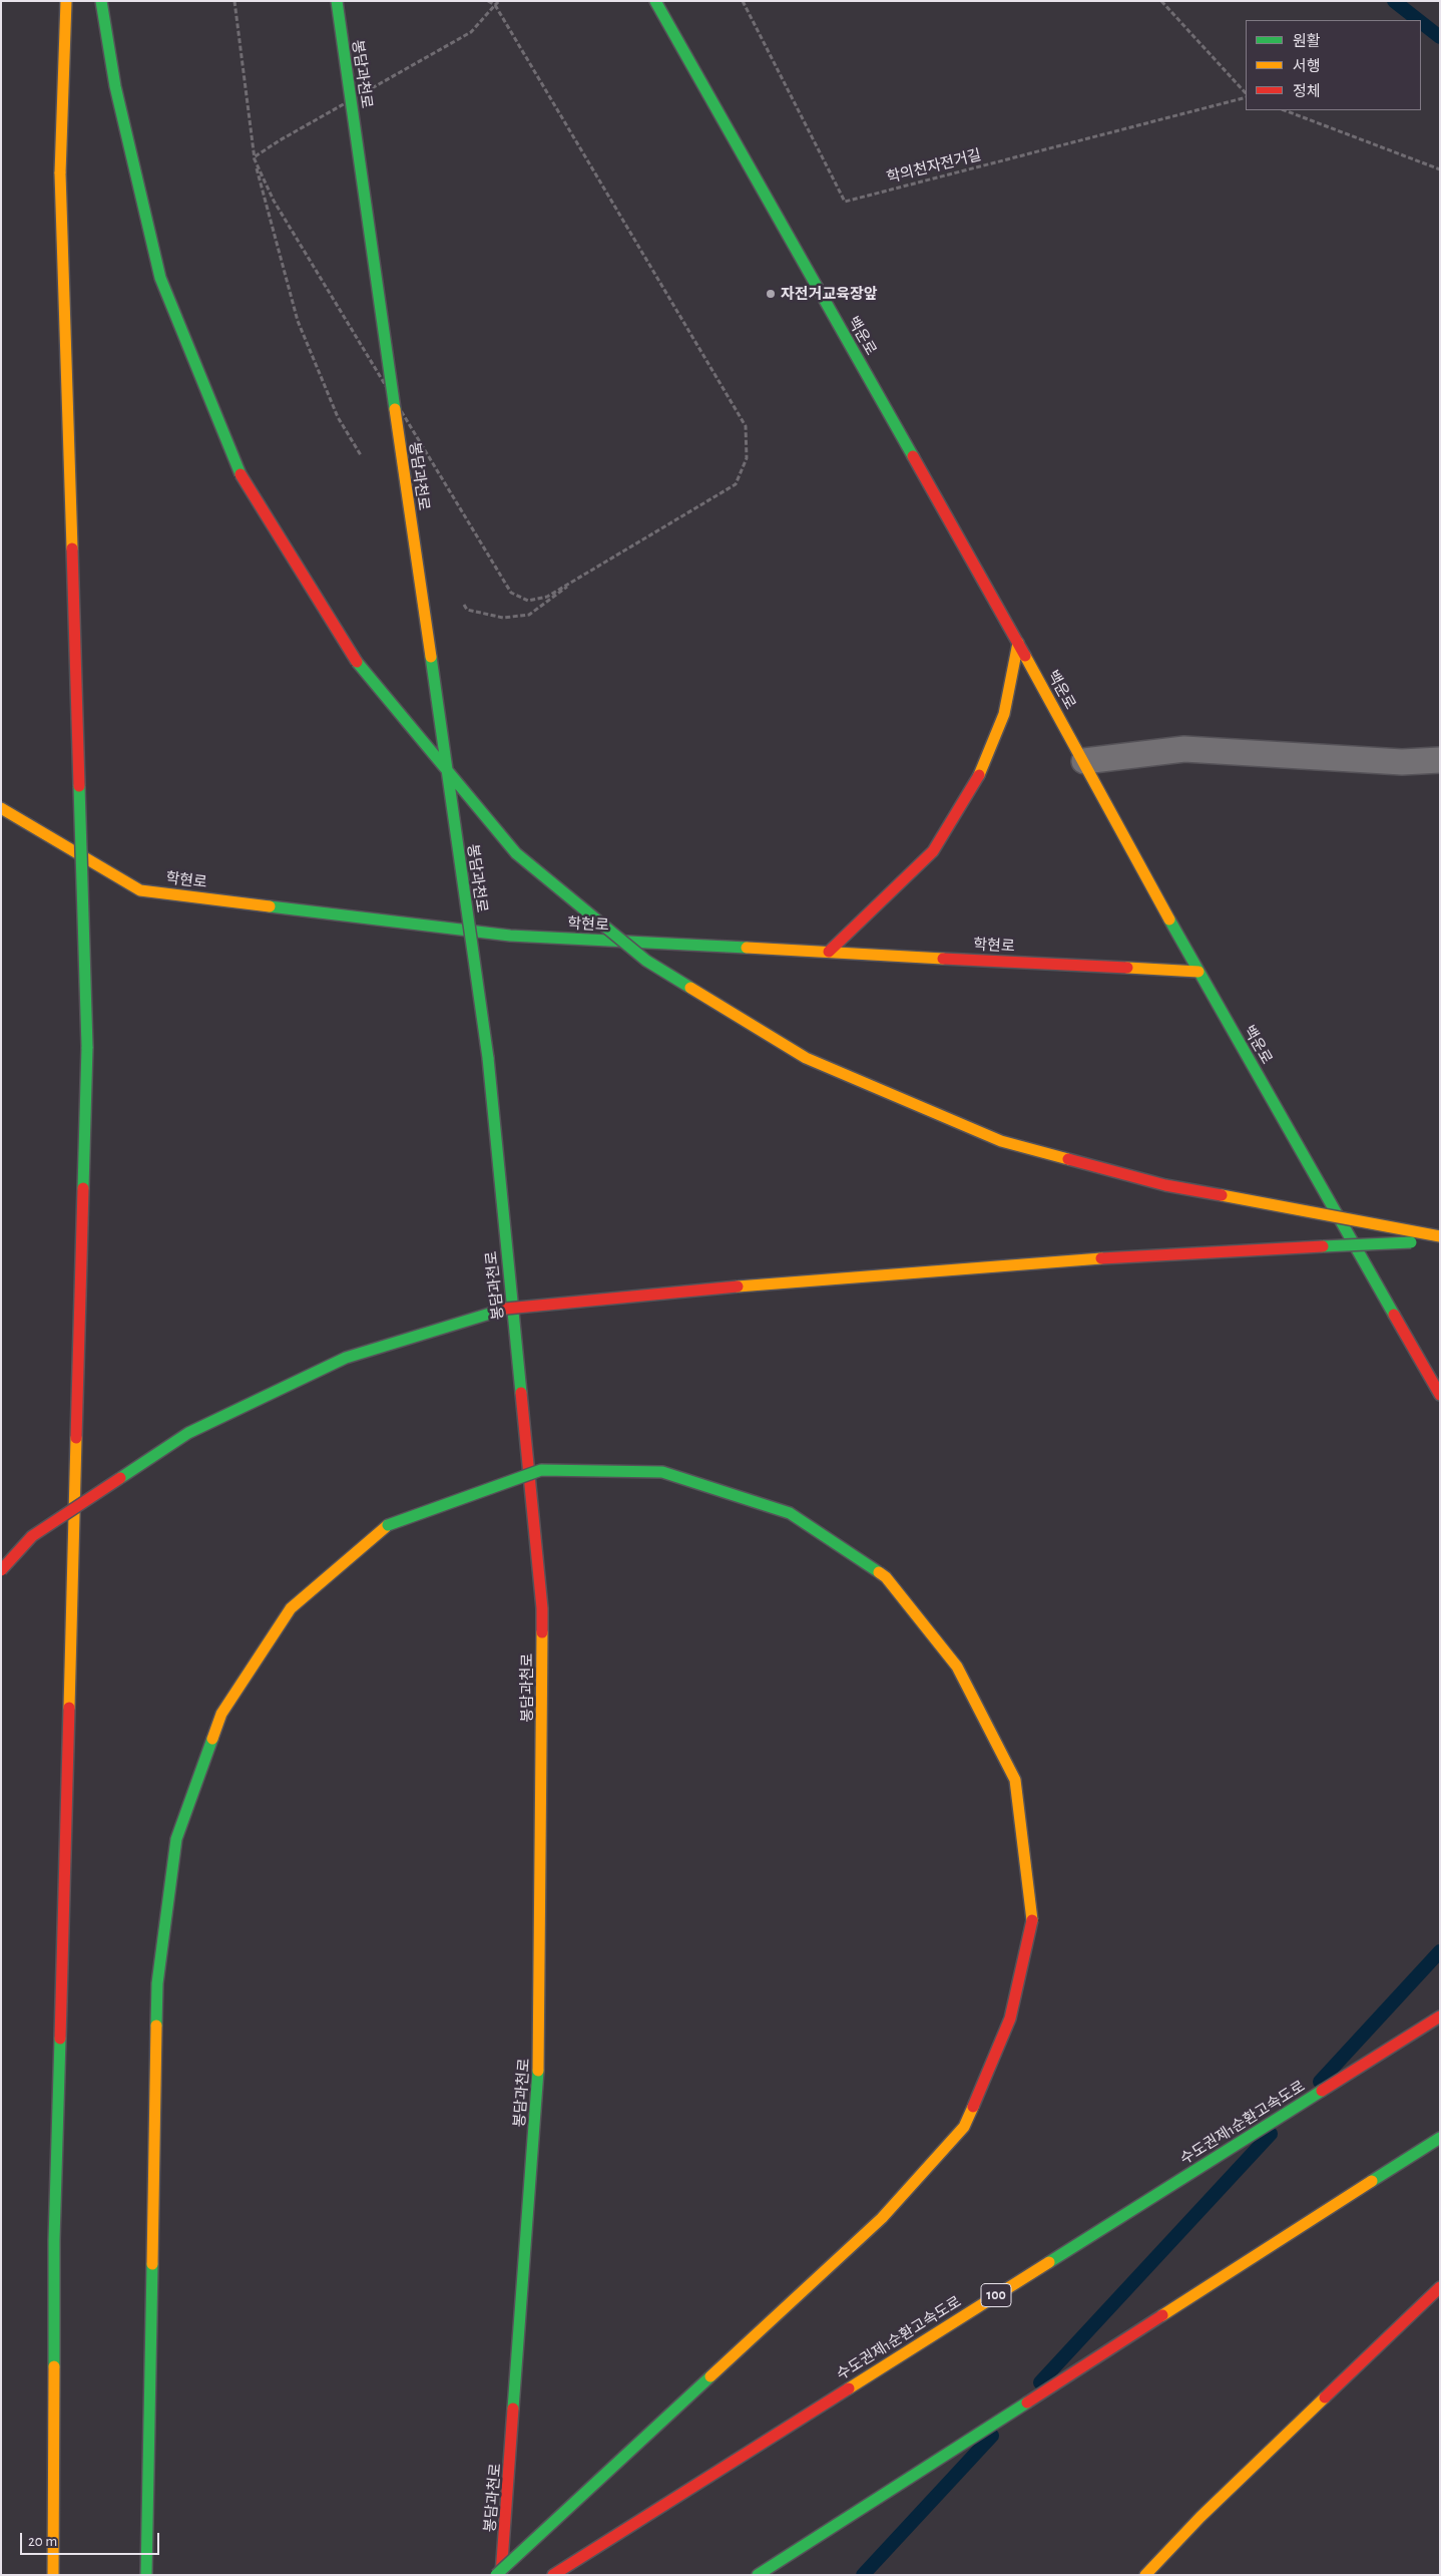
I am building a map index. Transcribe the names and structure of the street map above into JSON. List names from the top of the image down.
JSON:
{
  "streets": {
    "main road": [
      "봉담과천로",
      "백운로",
      "학현로",
      "수도권제1순환고속도로",
      "100"
    ],
    "path": ["학의천자전거길"]
  },
  "crossings": [
    ["백운로", "학현로"]
  ],
  "places": ["자전거교육장앞"],
  "legend": ["원활", "서행", "정체"],
  "scale_bar": "20 m"
}
